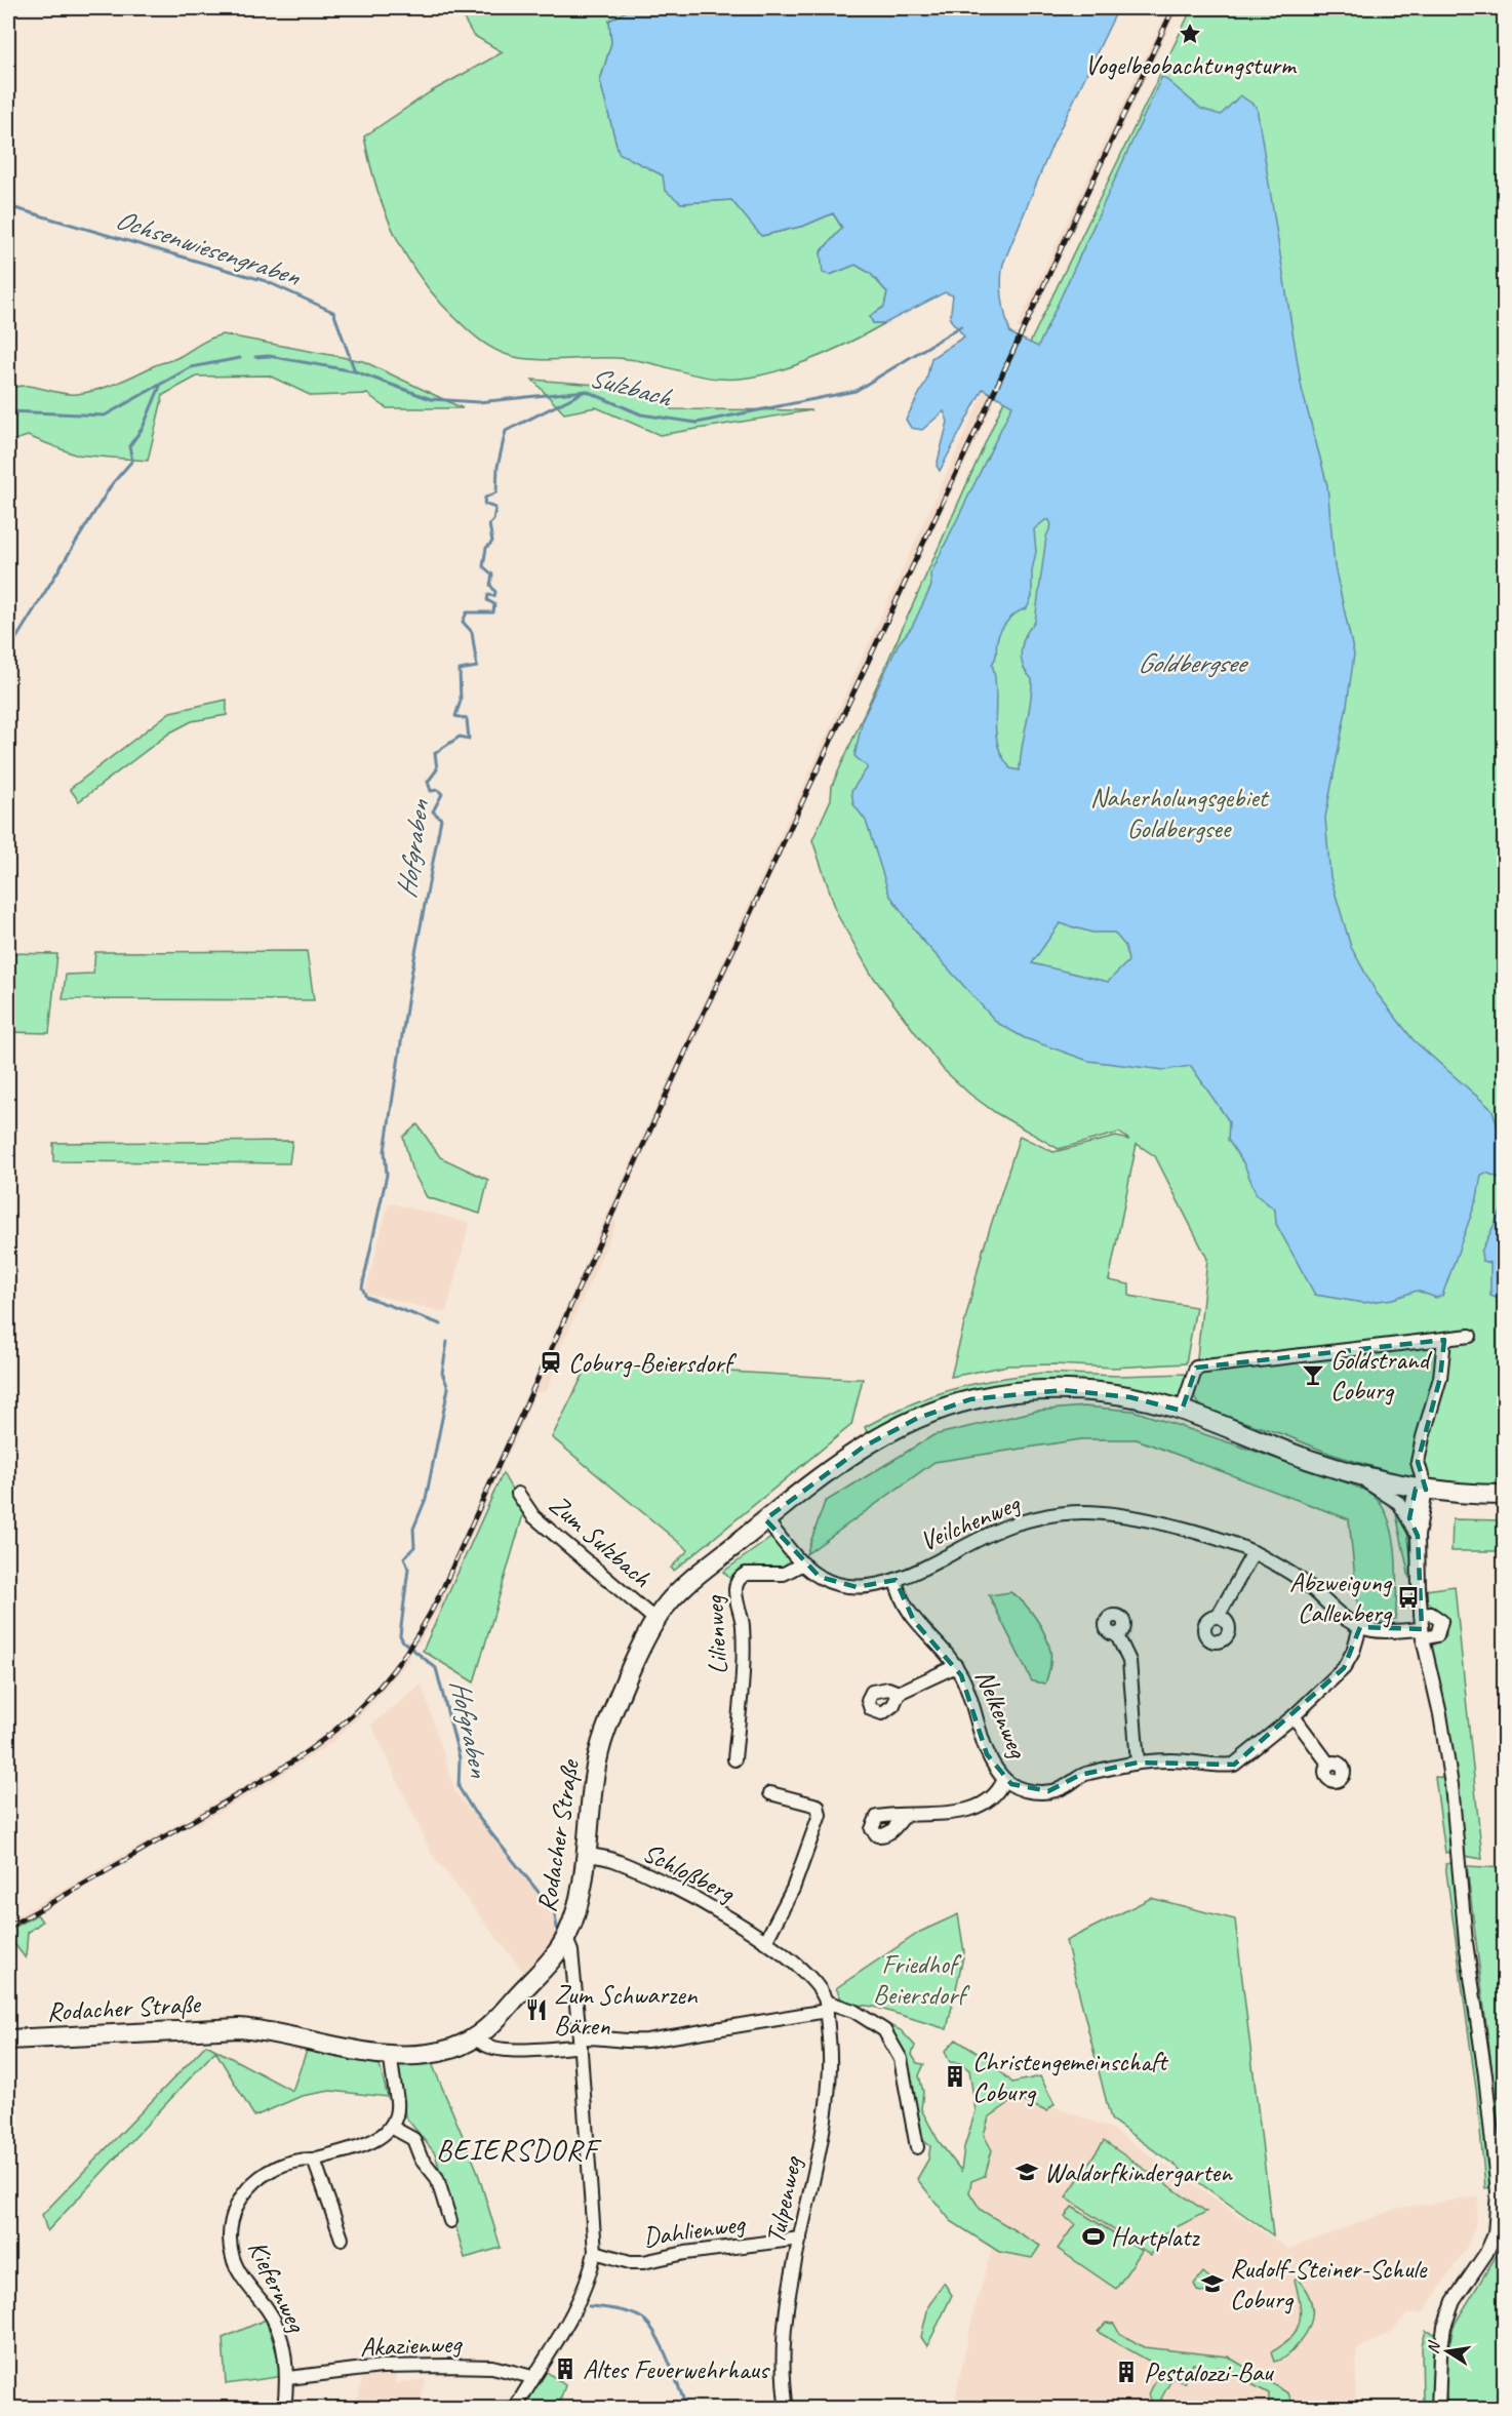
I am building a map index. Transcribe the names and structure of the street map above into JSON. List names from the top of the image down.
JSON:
{
  "streets": {
    "street": [
      "Veilchenweg",
      "Zum Sulzbach",
      "Lilienweg",
      "Nelkenweg",
      "Rodacher Straße",
      "Schloßberg",
      "Tulpenweg",
      "Dahlienweg",
      "Kiefernweg",
      "Akazienweg"
    ]
  },
  "crossings": [
    ["Veilchenweg", "Lilienweg"],
    ["Veilchenweg", "Nelkenweg"],
    ["Veilchenweg", "Rodacher Straße"],
    ["Zum Sulzbach", "Rodacher Straße"],
    ["Rodacher Straße", "Schloßberg"],
    ["Schloßberg", "Tulpenweg"],
    ["Tulpenweg", "Dahlienweg"],
    ["Kiefernweg", "Akazienweg"]
  ],
  "districts": ["BEIERSDORF"],
  "water": [
    "Ochsenwiesengraben",
    "Sulzbach",
    "Goldbergsee",
    "Hofgraben"
  ],
  "parks": ["Naherholungsgebiet Goldbergsee", "Friedhof Beiersdorf"],
  "places": {
    "place": ["Vogelbeobachtungsturm"],
    "station": ["Coburg-Beiersdorf"],
    "bar": ["Goldstrand Coburg"],
    "bus stop": ["Abzweigung Callenberg"],
    "restaurant": ["Zum Schwarzen Bären"],
    "building": ["Christengemeinschaft Coburg", "Altes Feuerwehrhaus", "Pestalozzi-Bau"],
    "school or university": ["Waldorfkindergarten", "Rudolf-Steiner-Schule Coburg"],
    "sports": ["Hartplatz"]
  },
  "north": "left"
}
